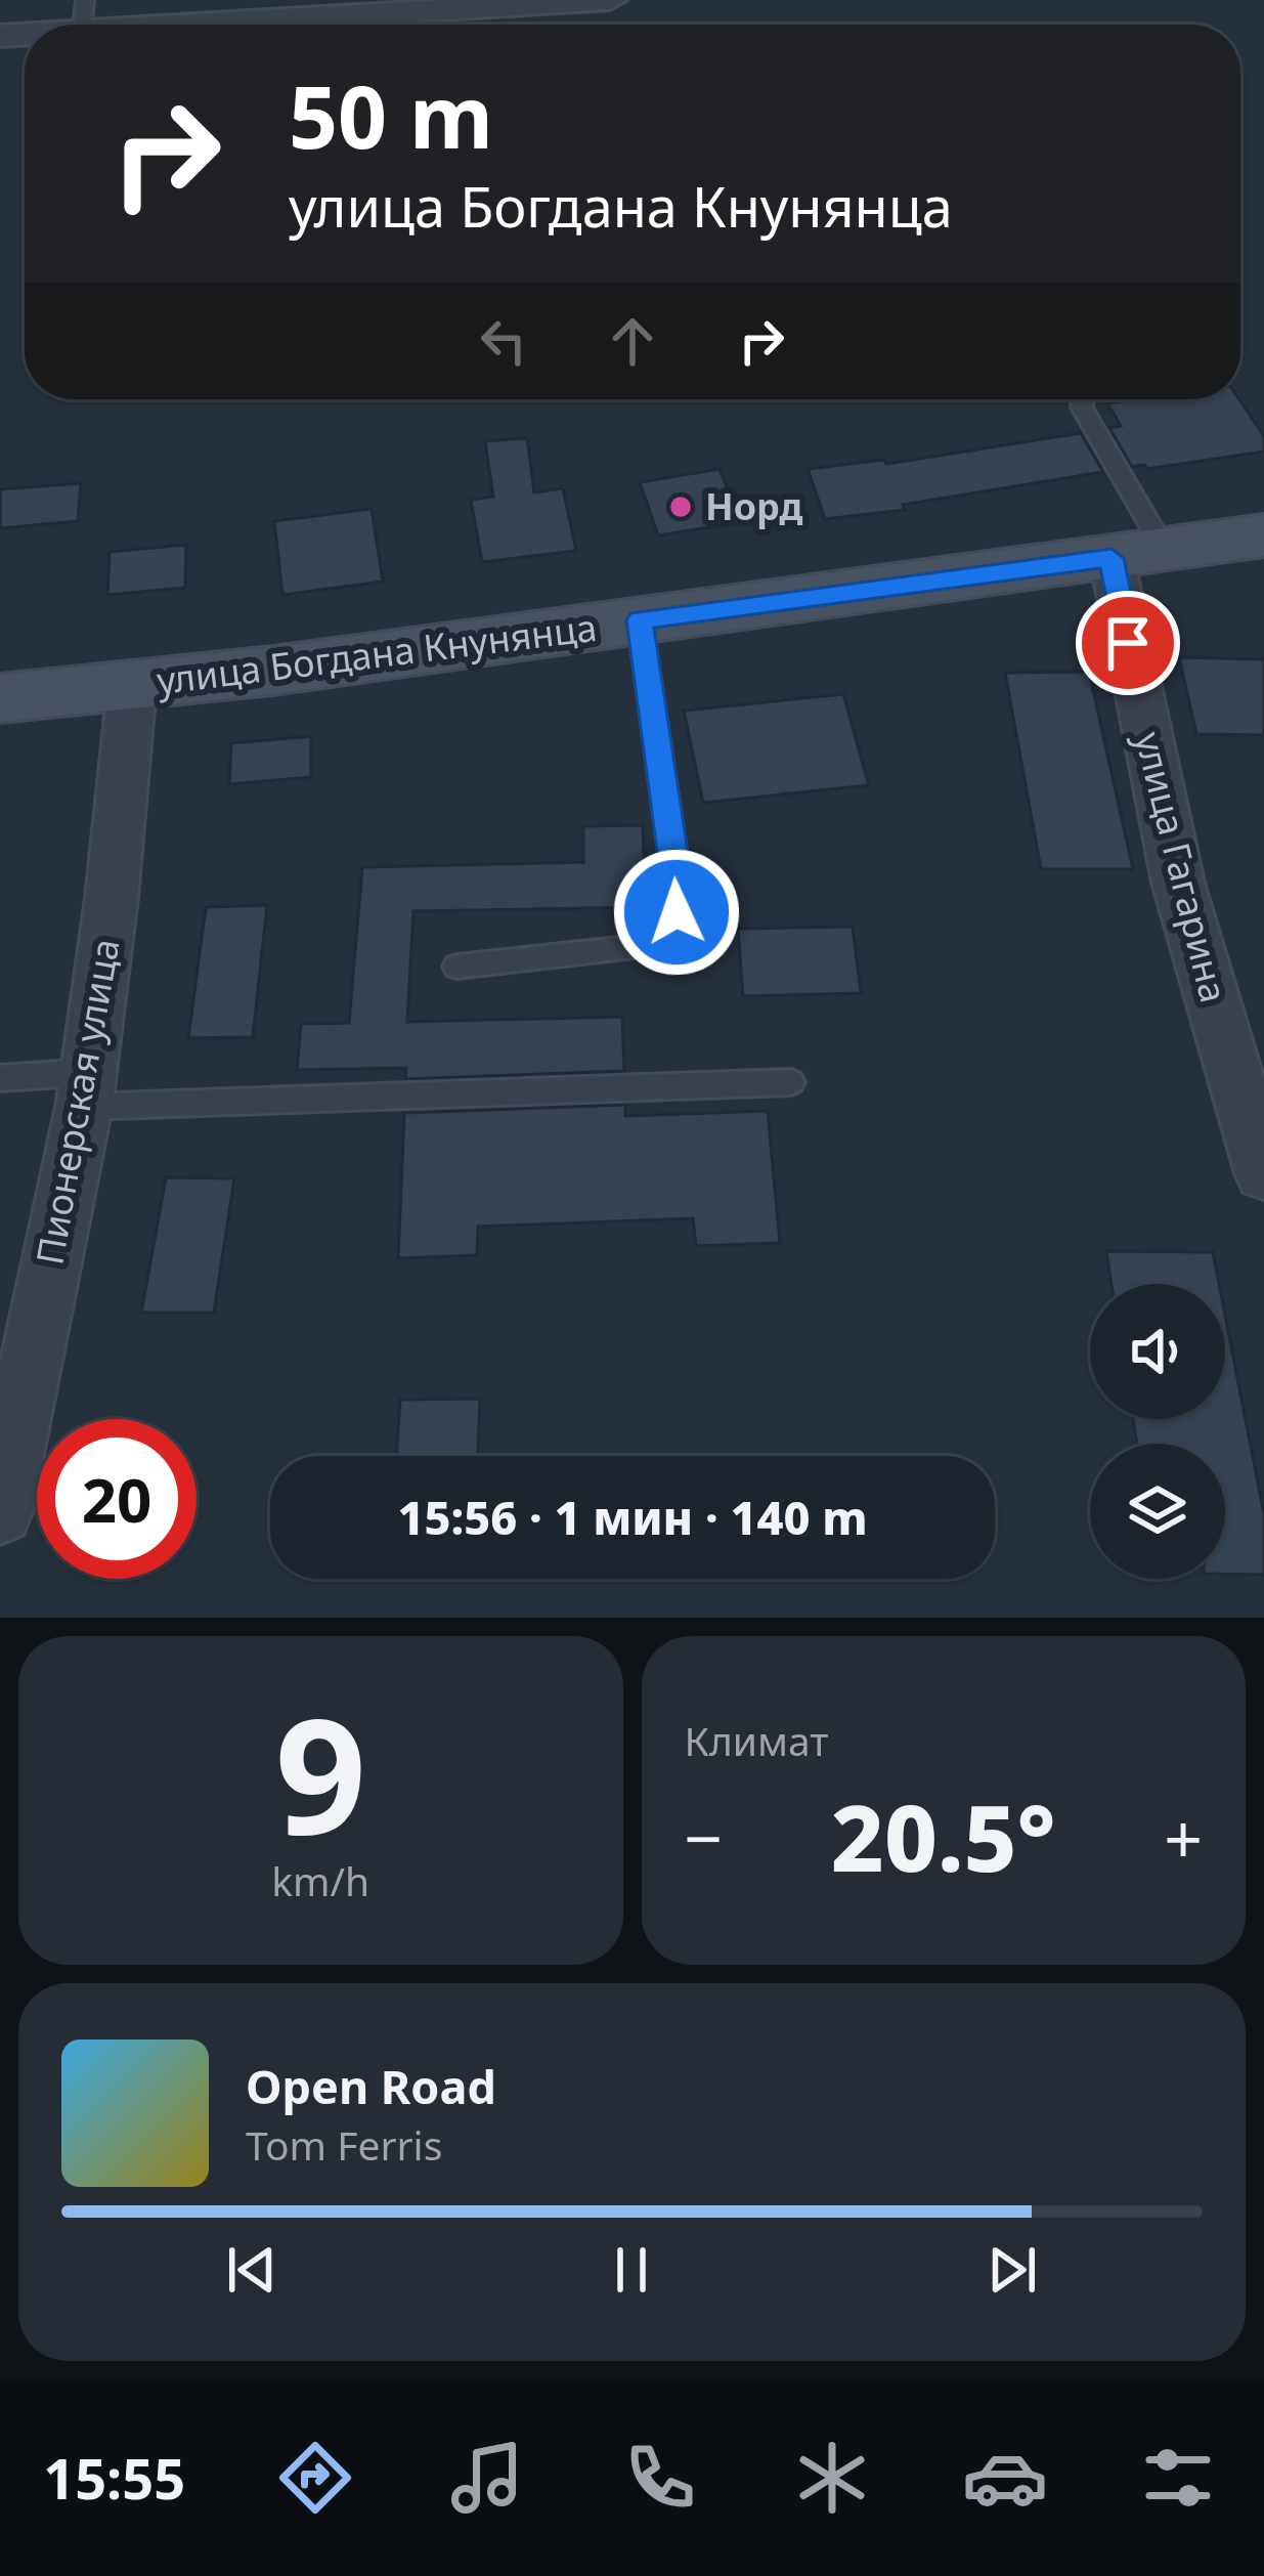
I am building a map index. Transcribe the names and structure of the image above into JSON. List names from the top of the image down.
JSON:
{
  "streets": {
    "main road": ["улица Богдана Кнунянца"],
    "street": ["улица Гагарина", "Пионерская улица"]
  },
  "crossings": [
    ["улица Богдана Кнунянца", "улица Гагарина"],
    ["улица Богдана Кнунянца", "Пионерская улица"]
  ],
  "places": ["Норд"],
  "page": {
    "turn": ["50 m", "улица Богдана Кнунянца"],
    "limit": "20",
    "trip": "15:56 · 1 мин · 140 m",
    "tile": [
      ["9", "km/h"],
      "Климат"
    ],
    "heat": ["−", "20.5°", "+"],
    "song": ["Open Road", "Tom Ferris"],
    "tabs": "15:55"
  }
}
